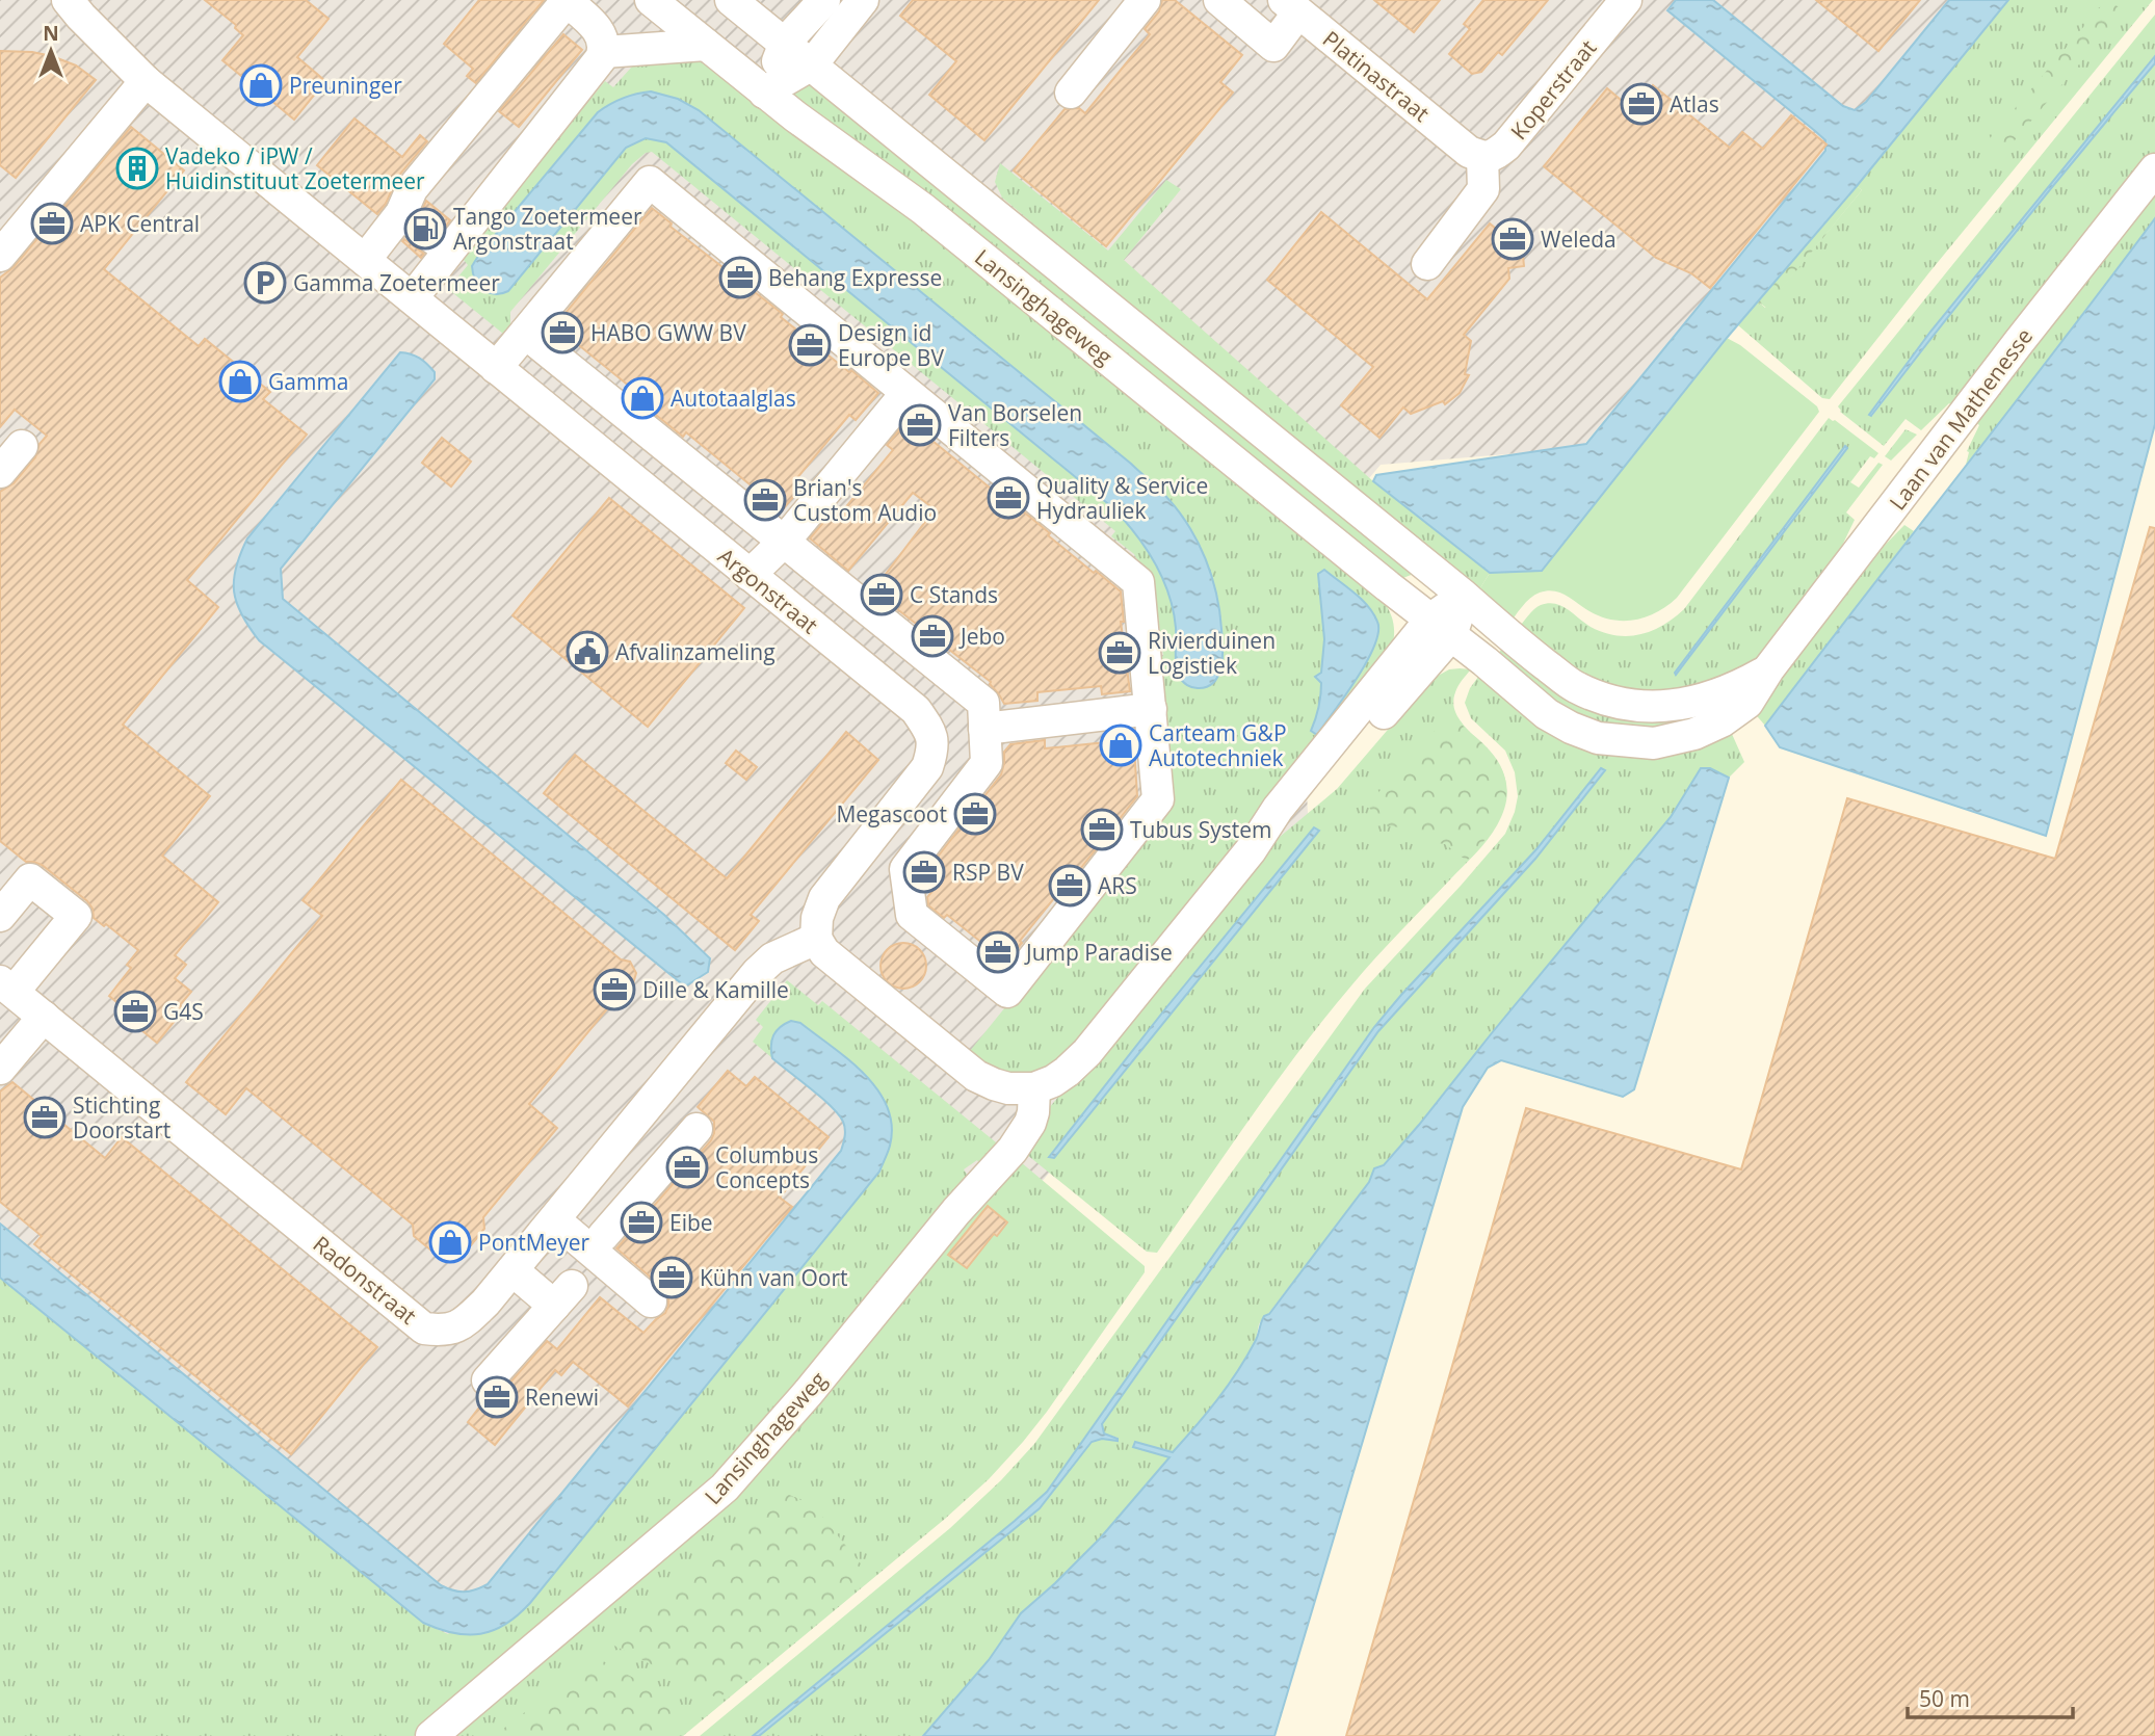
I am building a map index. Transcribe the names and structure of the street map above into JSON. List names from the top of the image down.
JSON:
{
  "streets": {
    "street": [
      "Platinastraat",
      "Koperstraat",
      "Lansinghageweg",
      "Laan van Mathenesse",
      "Argonstraat",
      "Radonstraat"
    ]
  },
  "crossings": [
    ["Platinastraat", "Koperstraat"],
    ["Lansinghageweg", "Laan van Mathenesse"],
    ["Argonstraat", "Radonstraat"]
  ],
  "places": {
    "shop": [
      "Preuninger",
      "Gamma",
      "Autotaalglas",
      "Carteam G&P Autotechniek",
      "PontMeyer"
    ],
    "office": [
      "Atlas",
      "APK Central",
      "Weleda",
      "Behang Expresse",
      "HABO GWW BV",
      "Design id Europe BV",
      "Van Borselen Filters",
      "Quality & Service Hydrauliek",
      "Brian's Custom Audio",
      "C Stands",
      "Jebo",
      "Rivierduinen Logistiek",
      "Megascoot",
      "Tubus System",
      "RSP BV",
      "ARS",
      "Jump Paradise",
      "Dille & Kamille",
      "G4S",
      "Stichting Doorstart",
      "Columbus Concepts",
      "Eibe",
      "Kühn van Oort",
      "Renewi"
    ],
    "building": ["Vadeko / iPW / Huidinstituut Zoetermeer"],
    "fuel station": ["Tango Zoetermeer Argonstraat"],
    "parking": ["Gamma Zoetermeer"],
    "public building": ["Afvalinzameling"]
  },
  "scale_bar": "50 m",
  "north": "top"
}
